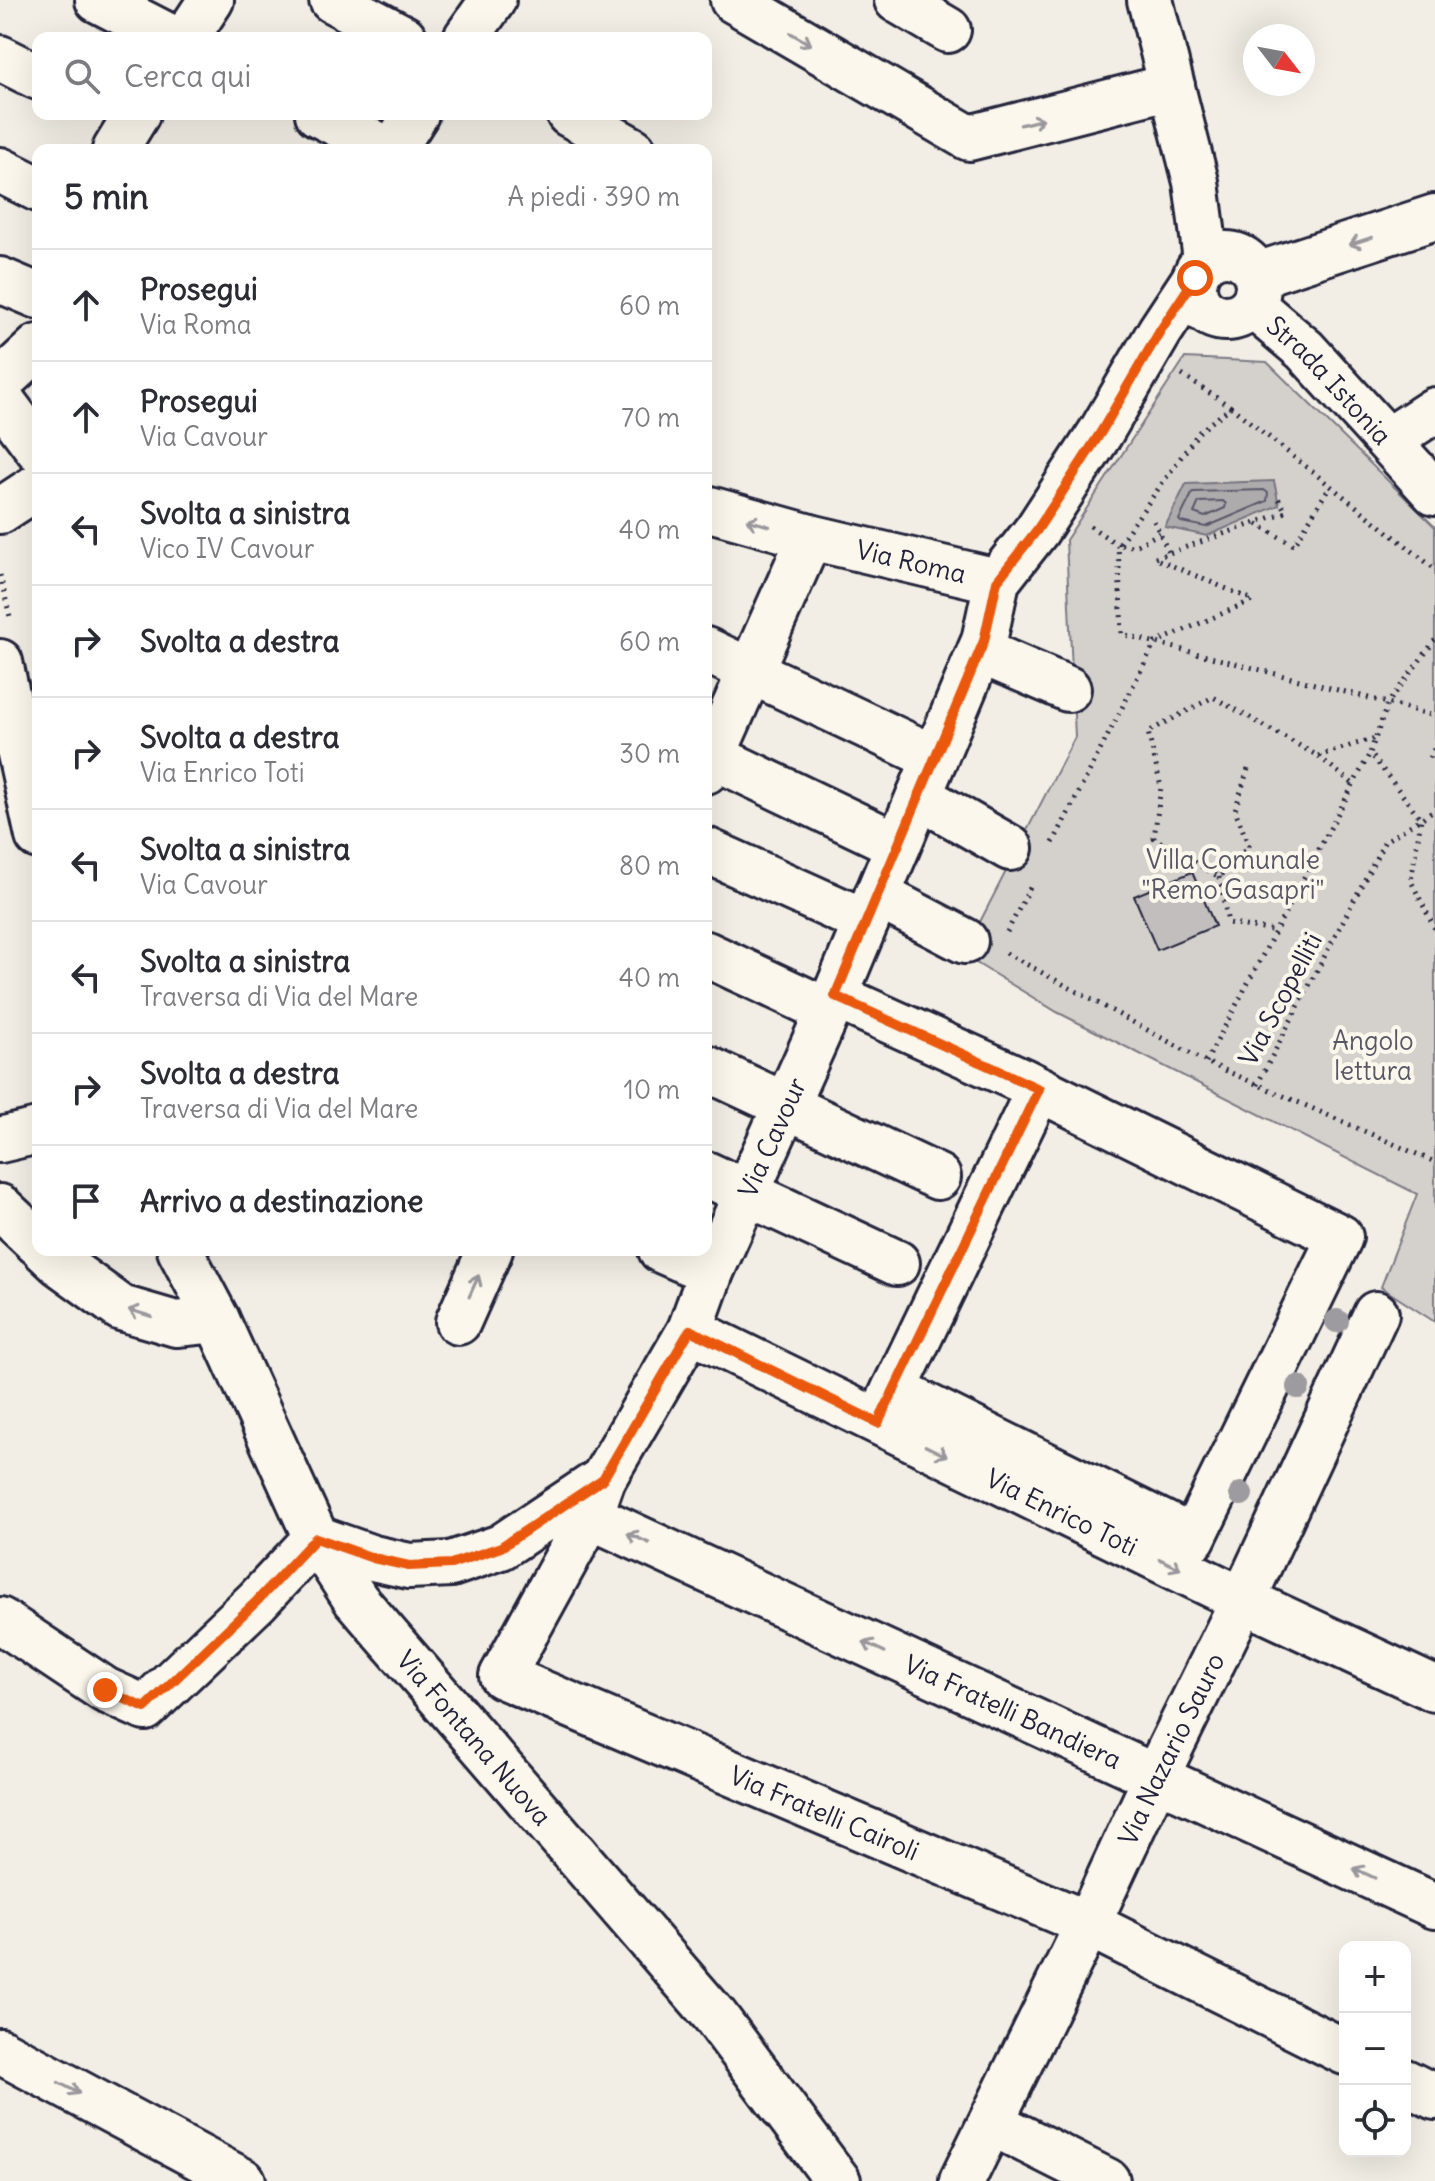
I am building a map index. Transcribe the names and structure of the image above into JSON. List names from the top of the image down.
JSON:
{
  "streets": {
    "street": [
      "Strada Istonia",
      "Via Roma",
      "Via Cavour",
      "Via Enrico Toti",
      "Via Fratelli Bandiera",
      "Via Fontana Nuova",
      "Via Nazario Sauro",
      "Via Fratelli Cairoli"
    ],
    "path": ["Via Scopelliti"]
  },
  "crossings": [
    ["Strada Istonia", "Via Roma"],
    ["Via Roma", "Via Cavour"],
    ["Via Cavour", "Via Enrico Toti"],
    ["Via Cavour", "Via Fratelli Bandiera"],
    ["Via Cavour", "Via Fontana Nuova"],
    ["Via Cavour", "Via Fratelli Cairoli"],
    ["Via Enrico Toti", "Via Nazario Sauro"],
    ["Via Fratelli Bandiera", "Via Nazario Sauro"],
    ["Via Fratelli Bandiera", "Via Fratelli Cairoli"],
    ["Via Nazario Sauro", "Via Fratelli Cairoli"]
  ],
  "one_way": ["Via Enrico Toti"],
  "parks": ["Villa Comunale \"Remo Gasapri\"", "Angolo lettura"],
  "north": "bottom right",
  "page": {
    "search": "Cerca qui",
    "heading": ["5 min", "A piedi · 390 m"],
    "list": [
      ["Prosegui", "Via Roma", "60 m"],
      ["Prosegui", "Via Cavour", "70 m"],
      ["Svolta a sinistra", "Vico IV Cavour", "40 m"],
      ["Svolta a destra", "60 m"],
      ["Svolta a destra", "Via Enrico Toti", "30 m"],
      ["Svolta a sinistra", "Via Cavour", "80 m"],
      ["Svolta a sinistra", "Traversa di Via del Mare", "40 m"],
      ["Svolta a destra", "Traversa di Via del Mare", "10 m"],
      "Arrivo a destinazione"
    ],
    "map_buttons": ["+", "−"]
  }
}
